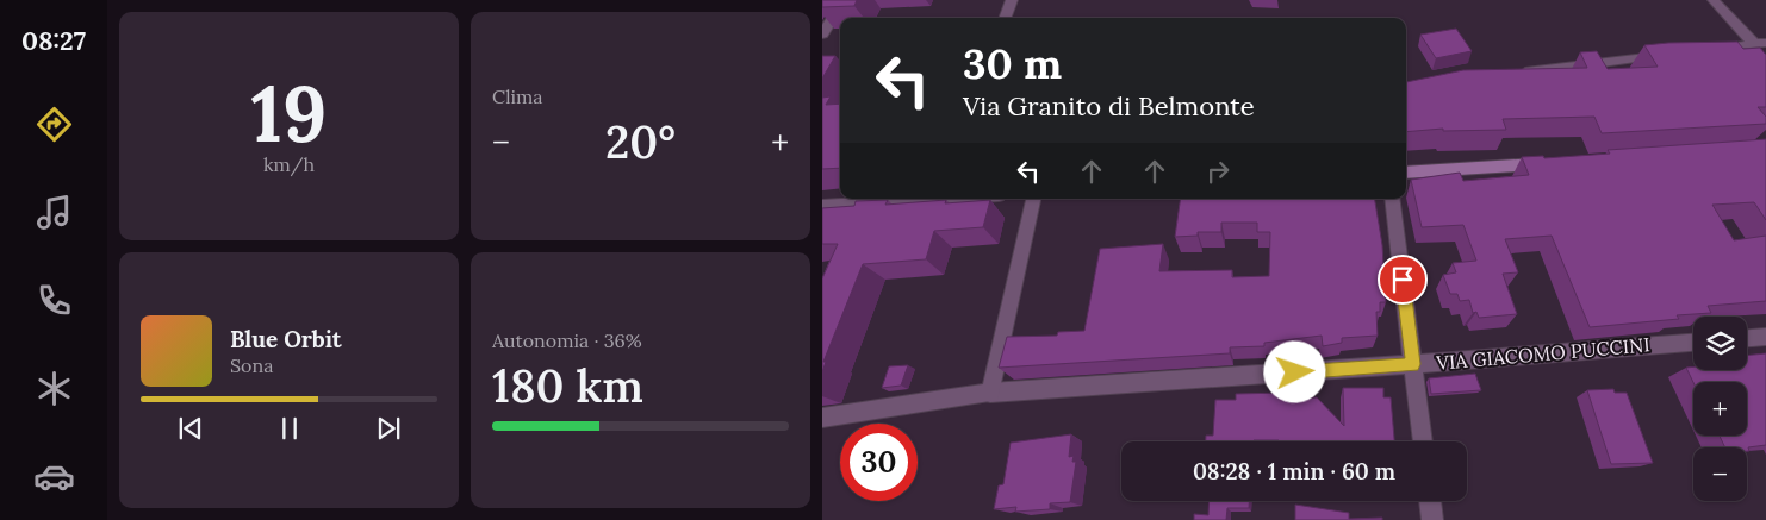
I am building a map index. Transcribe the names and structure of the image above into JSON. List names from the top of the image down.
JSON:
{
  "streets": {
    "street": ["VIA GIACOMO PUCCINI"]
  },
  "page": {
    "tabs": "08:27",
    "tile": [
      ["19", "km/h"],
      "Clima",
      ["Autonomia · 36%", "180 km"]
    ],
    "turn": ["30 m", "Via Granito di Belmonte"],
    "heat": ["−", "20°", "+"],
    "song": ["Blue Orbit", "Sona"],
    "map_buttons": ["+", "−"],
    "limit": "30",
    "trip": "08:28 · 1 min · 60 m"
  }
}
